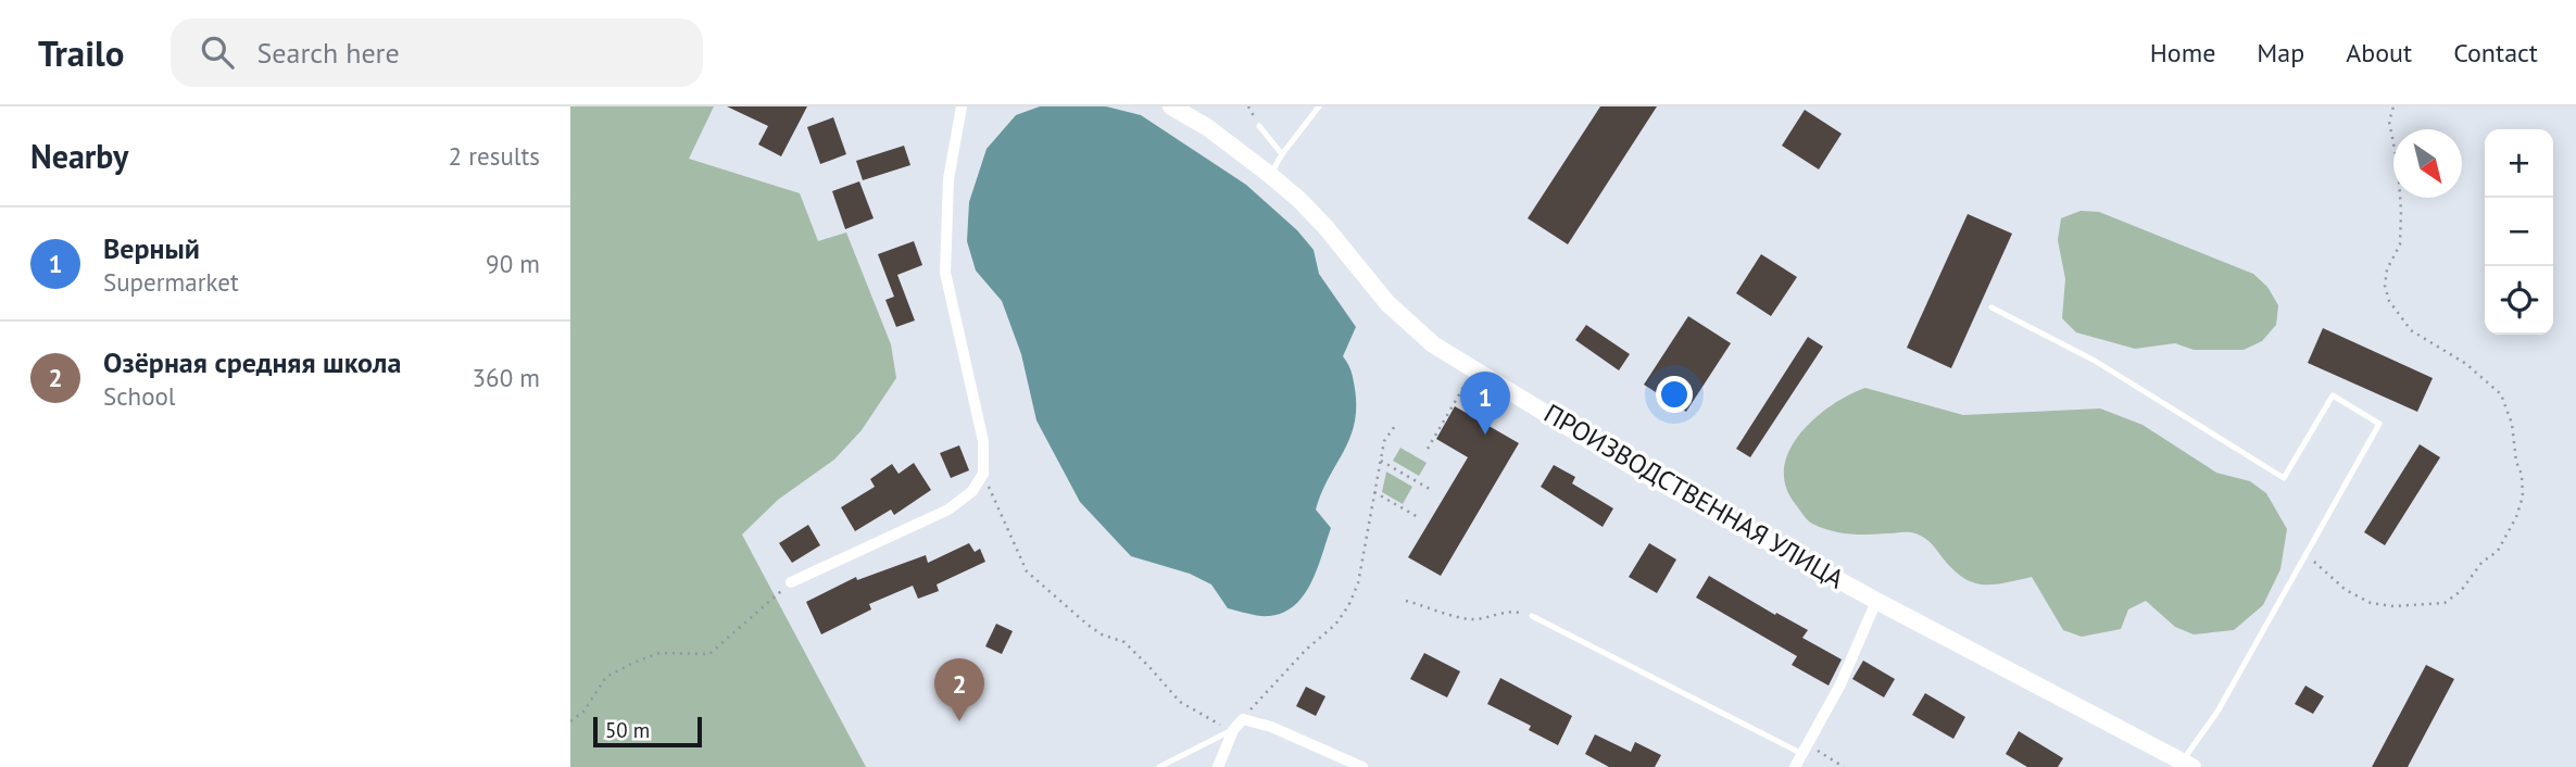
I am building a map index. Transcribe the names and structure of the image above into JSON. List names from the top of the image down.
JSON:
{
  "streets": {
    "street": ["ПРОИЗВОДСТВЕННАЯ УЛИЦА"]
  },
  "scale_bar": "50 m",
  "north": "bottom right",
  "page": {
    "header": "Trailo",
    "search": "Search here",
    "nav": [
      "Home",
      "Map",
      "About",
      "Contact"
    ],
    "heading": ["Nearby", "2 results"],
    "map_buttons": ["+", "−"],
    "list": [
      {
        "mark": "1",
        "name": "Верный",
        "note": "Supermarket",
        "value": "90 m"
      },
      {
        "mark": "2",
        "name": "Озёрная средняя школа",
        "note": "School",
        "value": "360 m"
      }
    ],
    "pins": ["1", "2"],
    "scale": "50 m"
  }
}
